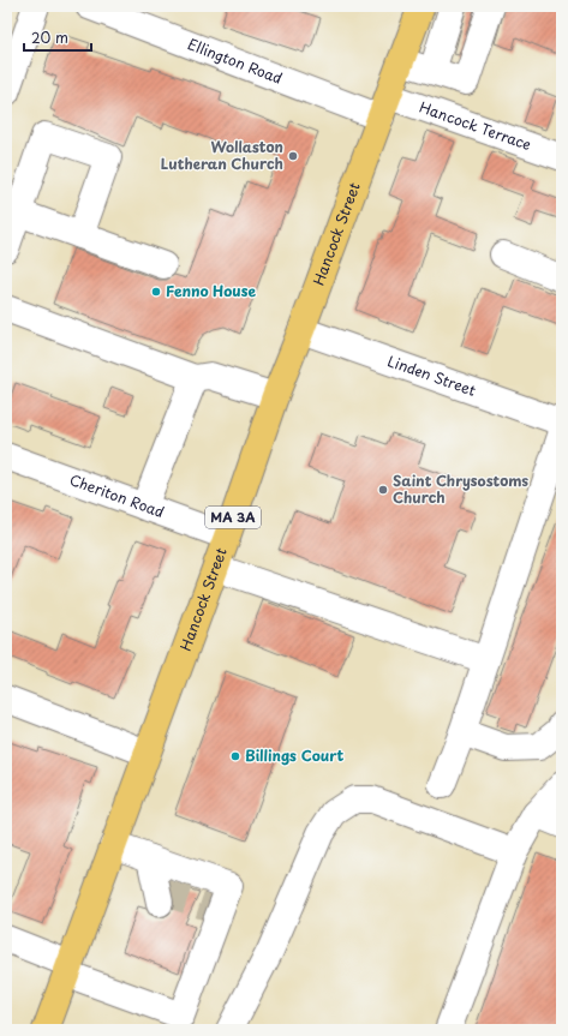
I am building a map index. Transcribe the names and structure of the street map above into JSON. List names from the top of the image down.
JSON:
{
  "streets": {
    "main road": ["Hancock Street", "MA 3A"],
    "street": [
      "Ellington Road",
      "Hancock Terrace",
      "Linden Street",
      "Cheriton Road"
    ]
  },
  "crossings": [
    ["Ellington Road", "Hancock Terrace"],
    ["Ellington Road", "Hancock Street"],
    ["Hancock Terrace", "Hancock Street"],
    ["Hancock Street", "Linden Street"],
    ["Hancock Street", "Cheriton Road"]
  ],
  "places": [
    "Wollaston Lutheran Church",
    "Fenno House",
    "Saint Chrysostoms Church",
    "Billings Court"
  ],
  "scale_bar": "20 m"
}
